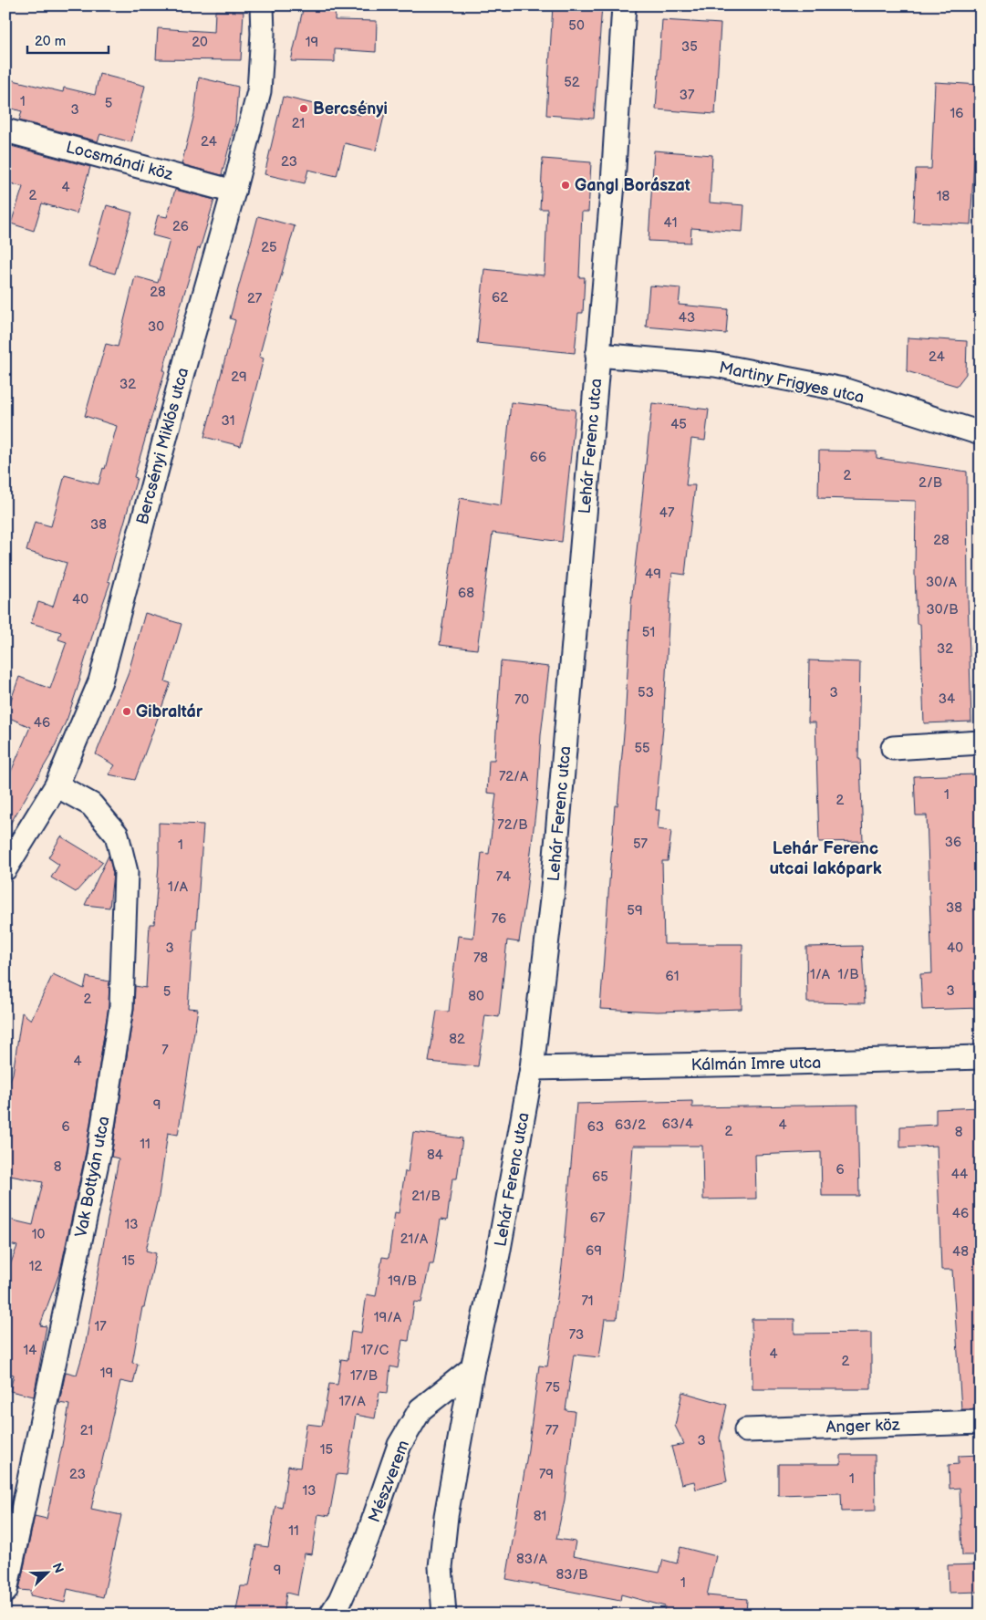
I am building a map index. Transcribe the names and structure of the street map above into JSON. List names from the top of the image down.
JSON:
{
  "streets": {
    "street": [
      "Locsmándi köz",
      "Martiny Frigyes utca",
      "Bercsényi Miklós utca",
      "Lehár Ferenc utca",
      "Kálmán Imre utca",
      "Vak Bottyán utca",
      "Anger köz",
      "Mészverem"
    ]
  },
  "crossings": [
    ["Locsmándi köz", "Bercsényi Miklós utca"],
    ["Martiny Frigyes utca", "Lehár Ferenc utca"],
    ["Bercsényi Miklós utca", "Vak Bottyán utca"],
    ["Lehár Ferenc utca", "Kálmán Imre utca"],
    ["Lehár Ferenc utca", "Mészverem"]
  ],
  "districts": ["Lehár Ferenc utcai lakópark"],
  "places": ["Bercsényi", "Gangl Borászat", "Gibraltár"],
  "house_numbers": [
    "50",
    "20",
    "19",
    "35",
    "52",
    "37",
    "1",
    "5",
    "3",
    "16",
    "21",
    "24",
    "23",
    "4",
    "2",
    "18",
    "41",
    "26",
    "25",
    "28",
    "62",
    "27",
    "43",
    "30",
    "24",
    "29",
    "32",
    "31",
    "45",
    "66",
    "2",
    "2/B",
    "47",
    "38",
    "28",
    "49",
    "30/A",
    "68",
    "40",
    "30/B",
    "51",
    "32",
    "53",
    "3",
    "34",
    "70",
    "46",
    "55",
    "72/A",
    "1",
    "2",
    "72/B",
    "36",
    "57",
    "1",
    "74",
    "1/A",
    "38",
    "59",
    "76",
    "3",
    "40",
    "78",
    "1/A",
    "1/B",
    "61",
    "3",
    "5",
    "80",
    "2",
    "82",
    "7",
    "4",
    "9",
    "63/4",
    "63/2",
    "4",
    "6",
    "63",
    "2",
    "8",
    "11",
    "84",
    "8",
    "6",
    "44",
    "65",
    "21/B",
    "46",
    "67",
    "13",
    "10",
    "21/A",
    "69",
    "48",
    "15",
    "12",
    "19/B",
    "71",
    "19/A",
    "17",
    "73",
    "14",
    "17/C",
    "4",
    "2",
    "19",
    "17/B",
    "75",
    "17/A",
    "21",
    "77",
    "3",
    "15",
    "23",
    "79",
    "1",
    "13",
    "81",
    "11",
    "83/A",
    "9",
    "83/B",
    "1"
  ],
  "scale_bar": "20 m",
  "north": "top right"
}
